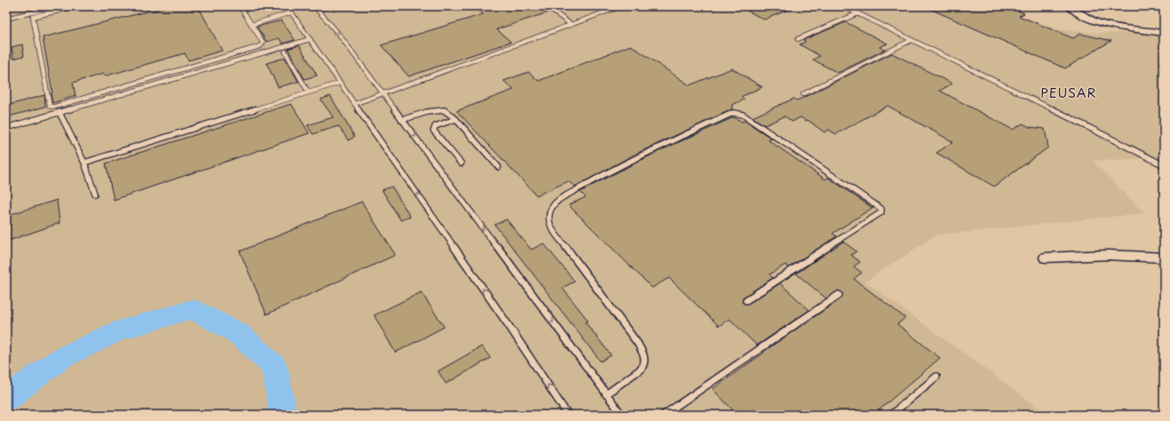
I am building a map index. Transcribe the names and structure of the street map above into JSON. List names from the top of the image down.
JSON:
{
  "districts": ["PEUSAR"]
}
